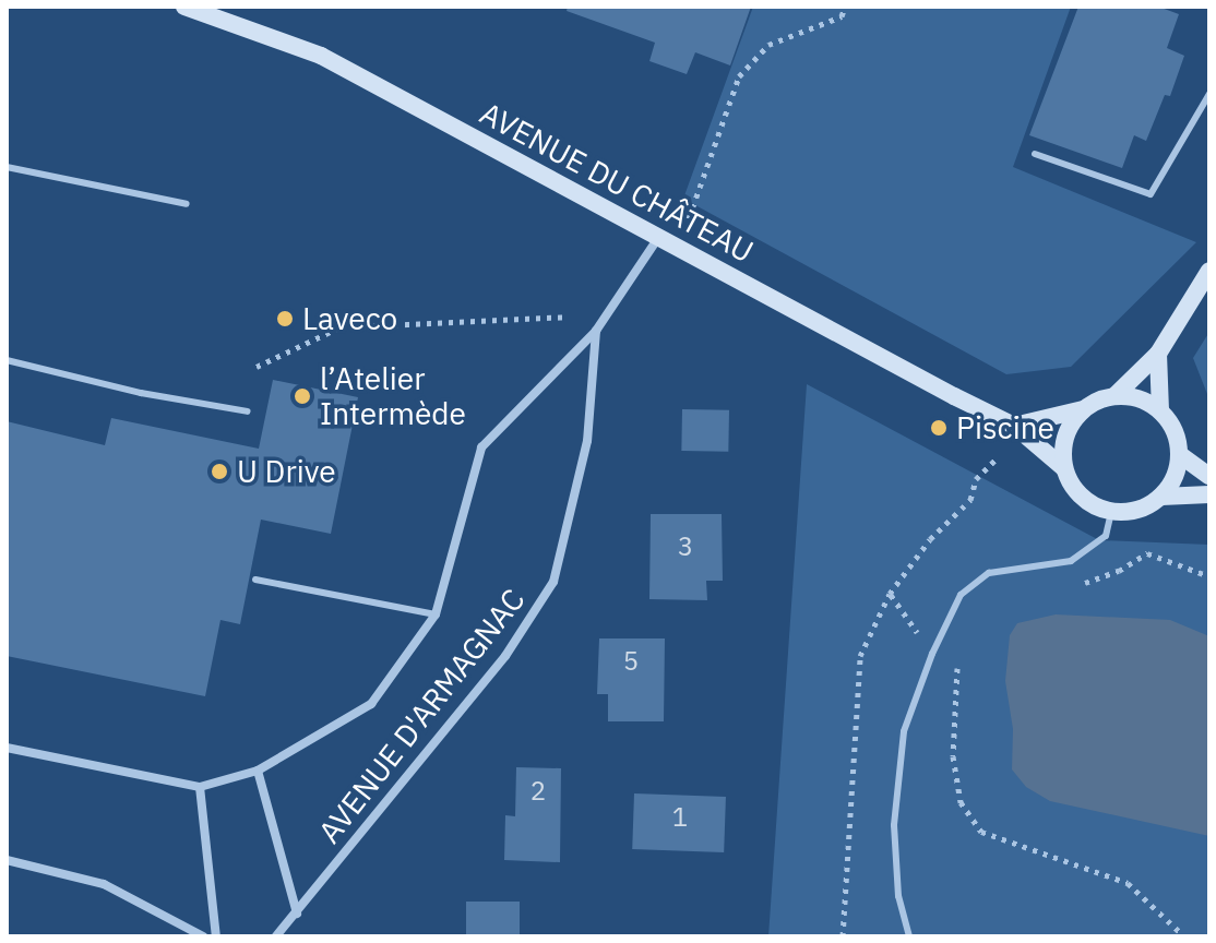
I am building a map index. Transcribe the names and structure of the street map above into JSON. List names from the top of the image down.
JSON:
{
  "streets": {
    "main road": ["AVENUE DU CHÂTEAU"],
    "street": ["AVENUE D'ARMAGNAC"]
  },
  "crossings": [
    ["AVENUE DU CHÂTEAU", "AVENUE D'ARMAGNAC"]
  ],
  "places": [
    "Laveco",
    "l’Atelier Intermède",
    "Piscine",
    "U Drive"
  ],
  "house_numbers": [
    "3",
    "5",
    "2",
    "1"
  ]
}
